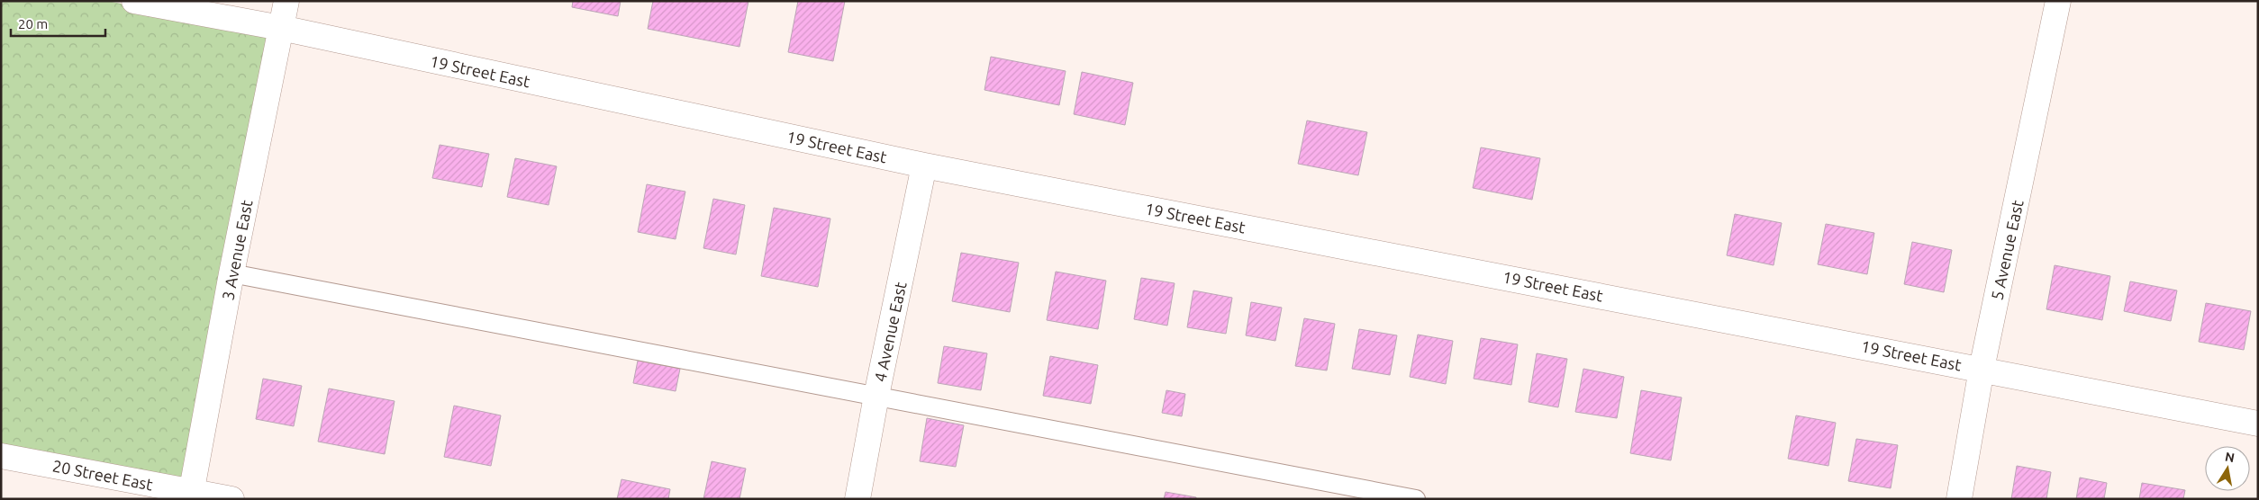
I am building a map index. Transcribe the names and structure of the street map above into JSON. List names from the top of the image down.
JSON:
{
  "streets": {
    "street": [
      "19 Street East",
      "3 Avenue East",
      "5 Avenue East",
      "4 Avenue East",
      "20 Street East"
    ]
  },
  "crossings": [
    ["19 Street East", "3 Avenue East"],
    ["19 Street East", "5 Avenue East"],
    ["19 Street East", "4 Avenue East"],
    ["3 Avenue East", "20 Street East"]
  ],
  "scale_bar": "20 m",
  "north": "top"
}
